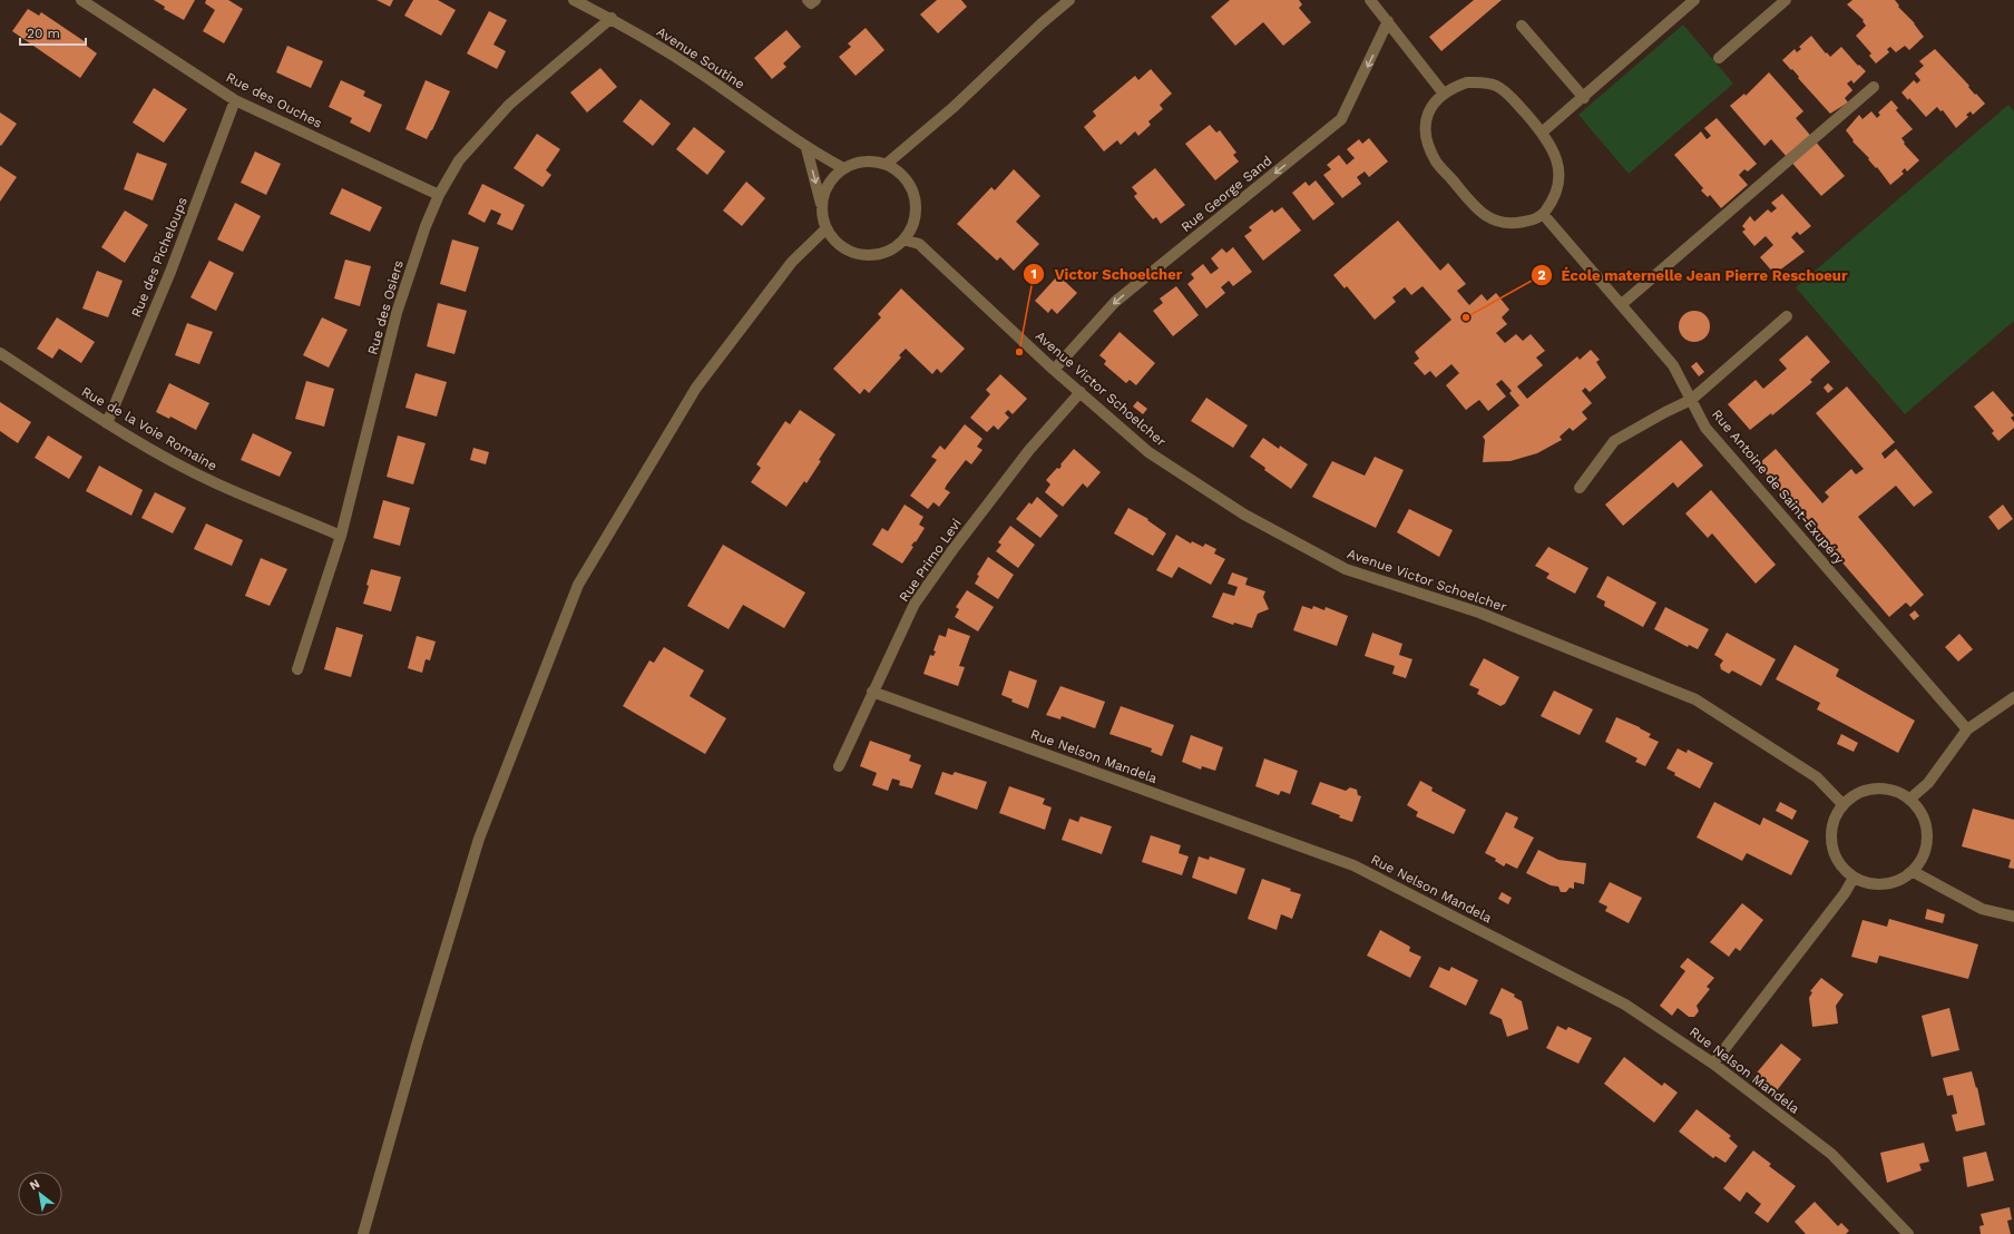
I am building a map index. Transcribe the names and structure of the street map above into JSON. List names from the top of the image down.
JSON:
{
  "streets": {
    "street": [
      "Avenue Soutine",
      "Rue des Ouches",
      "Rue George Sand",
      "Rue des Picheloups",
      "Rue des Osiers",
      "Avenue Victor Schoelcher",
      "Rue de la Voie Romaine",
      "Rue Antoine de Saint-Exupéry",
      "Rue Primo Levi",
      "Rue Nelson Mandela"
    ]
  },
  "crossings": [
    ["Avenue Soutine", "Rue des Osiers"],
    ["Avenue Soutine", "Avenue Victor Schoelcher"],
    ["Rue des Ouches", "Rue des Picheloups"],
    ["Rue des Ouches", "Rue des Osiers"],
    ["Rue George Sand", "Avenue Victor Schoelcher"],
    ["Rue des Picheloups", "Rue de la Voie Romaine"],
    ["Rue des Osiers", "Rue de la Voie Romaine"],
    ["Avenue Victor Schoelcher", "Rue Primo Levi"],
    ["Rue Primo Levi", "Rue Nelson Mandela"]
  ],
  "one_way": ["Rue George Sand"],
  "places": ["École maternelle Jean Pierre Reschoeur", "Victor Schoelcher"],
  "scale_bar": "20 m",
  "north": "top left"
}
